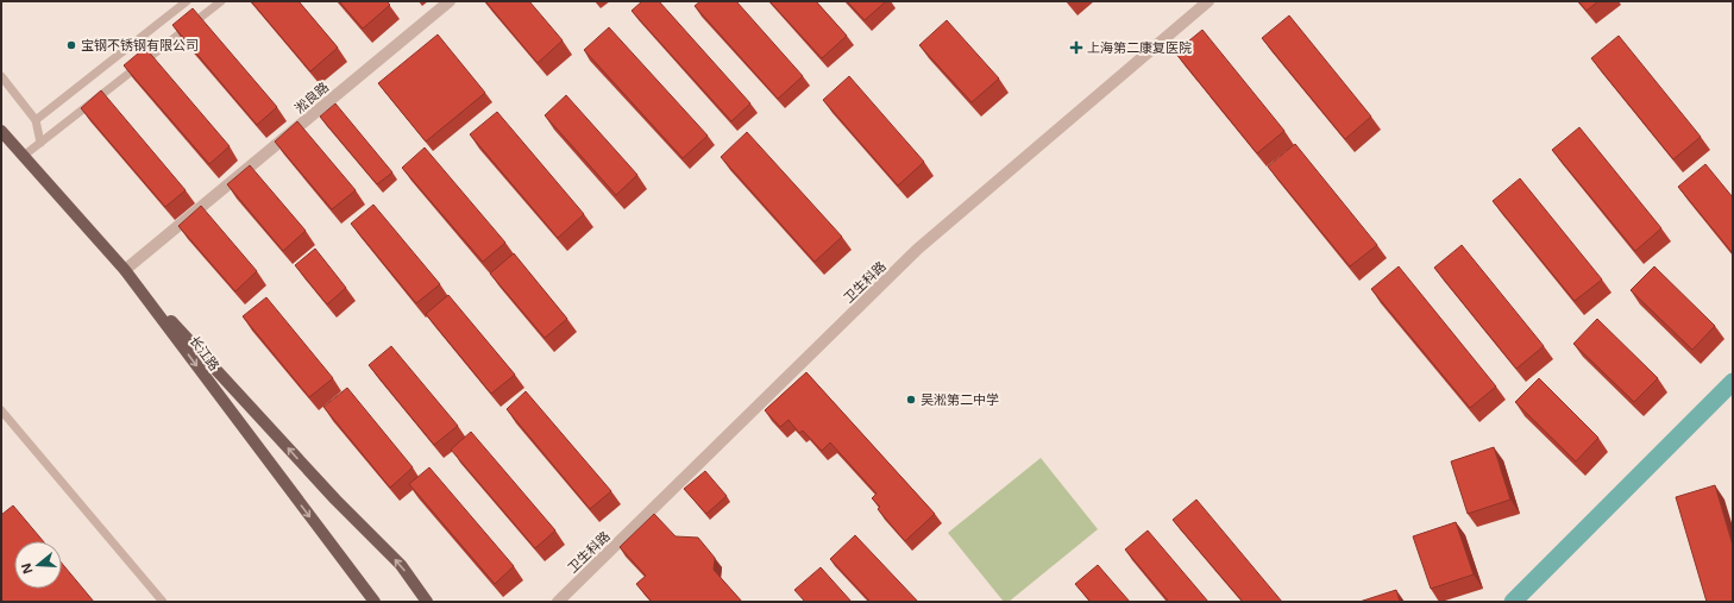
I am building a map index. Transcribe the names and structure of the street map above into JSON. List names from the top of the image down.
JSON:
{
  "streets": {
    "main road": ["长江路"],
    "street": ["淞良路", "卫生科路"]
  },
  "crossings": [
    ["淞良路", "长江路"]
  ],
  "places": {
    "other": ["宝钢不锈钢有限公司", "吴淞第二中学"],
    "health": ["上海第二康复医院"]
  },
  "north": "left"
}
